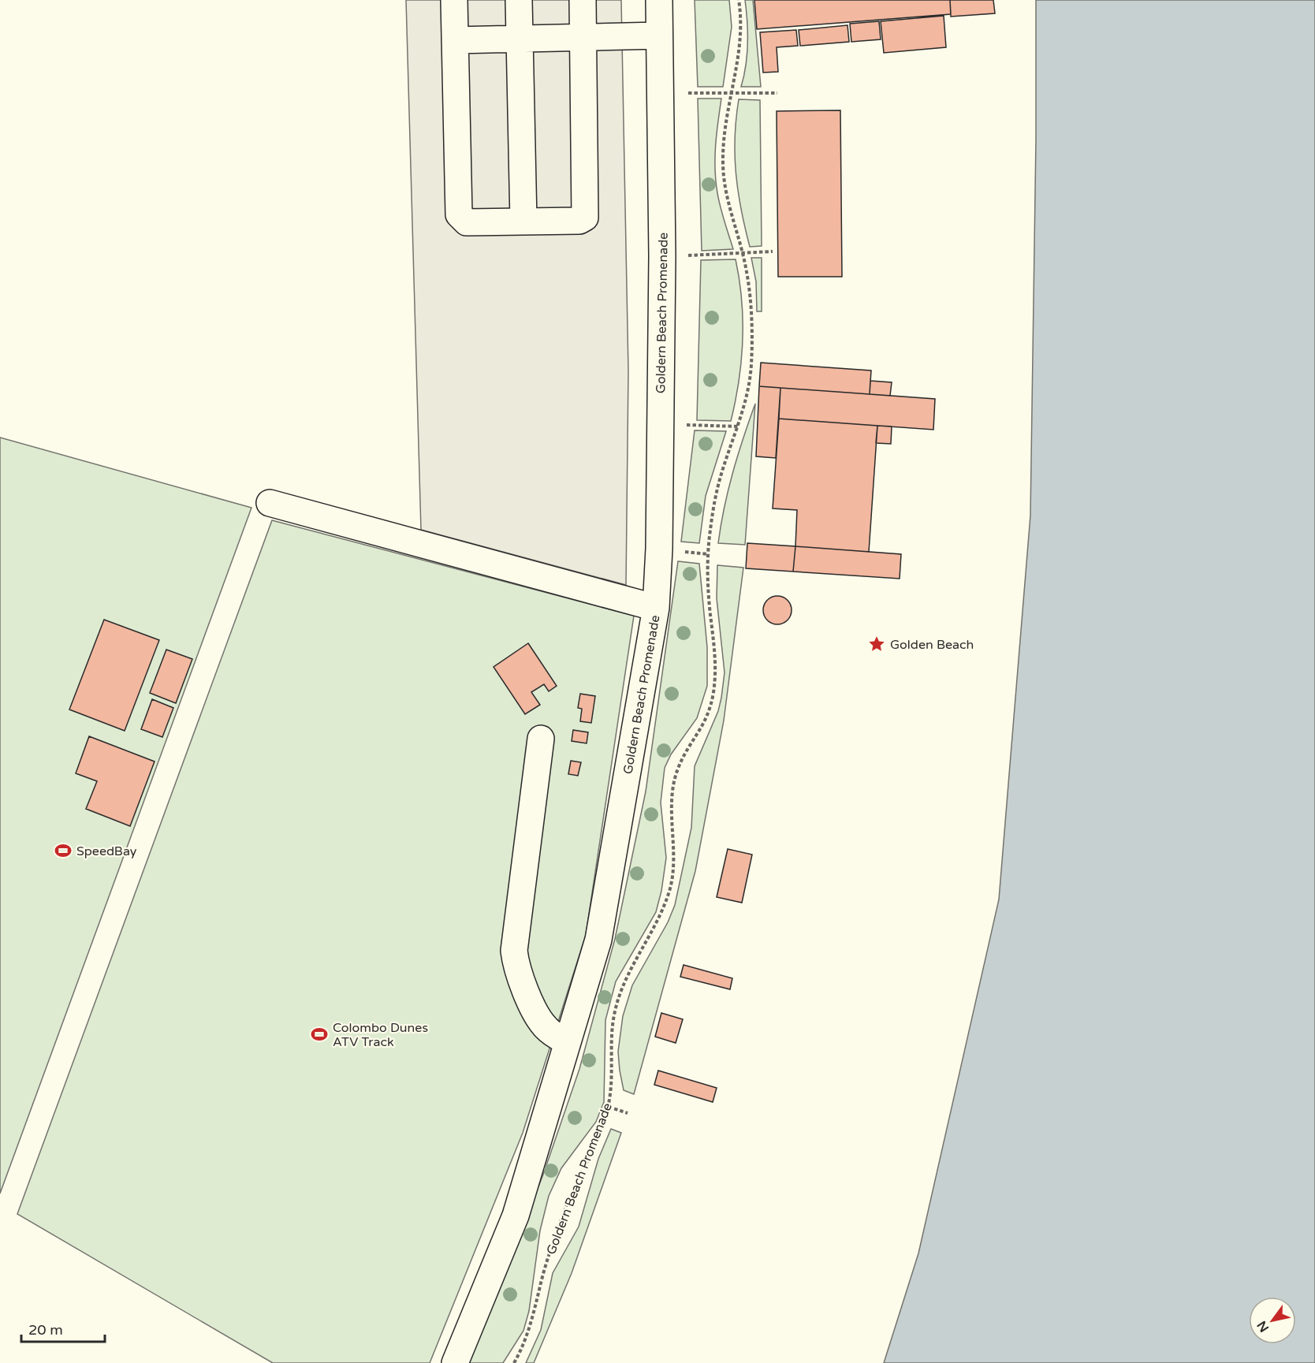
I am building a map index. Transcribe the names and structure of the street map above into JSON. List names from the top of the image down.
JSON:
{
  "streets": {
    "street": ["Goldern Beach Promenade"]
  },
  "places": {
    "place": ["Golden Beach"],
    "sports": ["SpeedBay", "Colombo Dunes ATV Track"]
  },
  "scale_bar": "20 m",
  "north": "bottom left"
}
